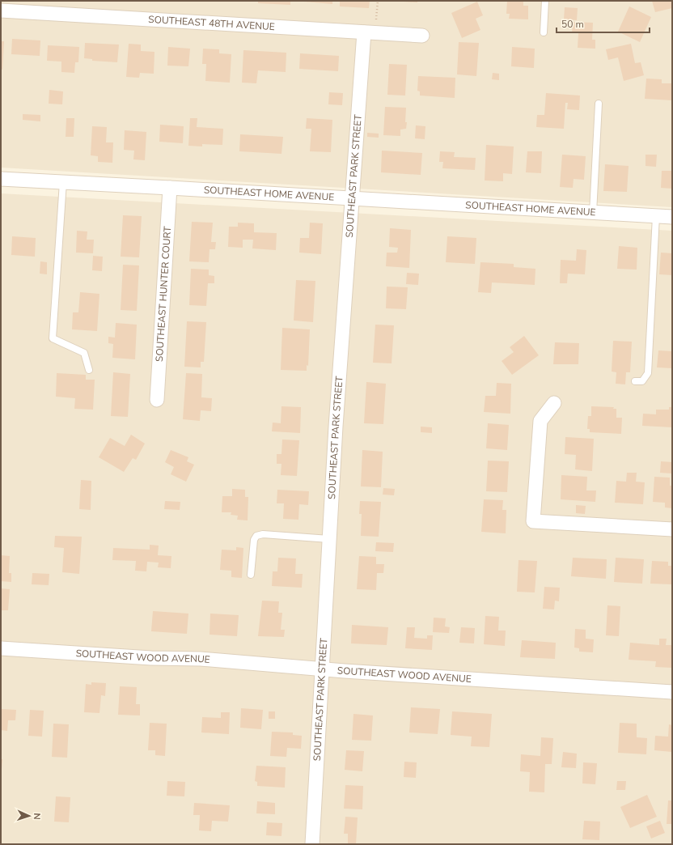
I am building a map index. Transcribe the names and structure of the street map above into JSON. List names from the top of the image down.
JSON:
{
  "streets": {
    "street": [
      "SOUTHEAST 48TH AVENUE",
      "SOUTHEAST PARK STREET",
      "SOUTHEAST HOME AVENUE",
      "SOUTHEAST HUNTER COURT",
      "SOUTHEAST WOOD AVENUE"
    ]
  },
  "crossings": [
    ["SOUTHEAST 48TH AVENUE", "SOUTHEAST PARK STREET"],
    ["SOUTHEAST PARK STREET", "SOUTHEAST HOME AVENUE"],
    ["SOUTHEAST PARK STREET", "SOUTHEAST WOOD AVENUE"],
    ["SOUTHEAST HOME AVENUE", "SOUTHEAST HUNTER COURT"]
  ],
  "scale_bar": "50 m",
  "north": "right"
}
